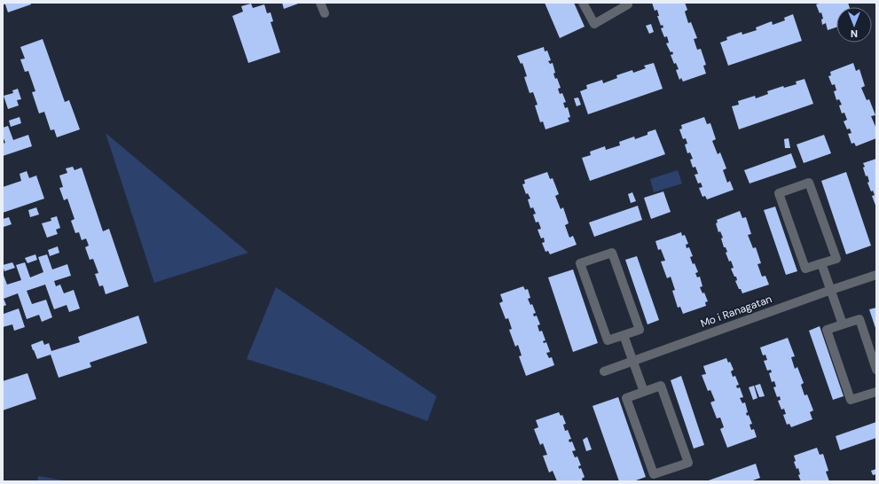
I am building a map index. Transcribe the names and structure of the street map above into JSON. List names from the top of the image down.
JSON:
{
  "streets": {
    "street": ["Mo i Ranagatan"]
  },
  "north": "bottom"
}
